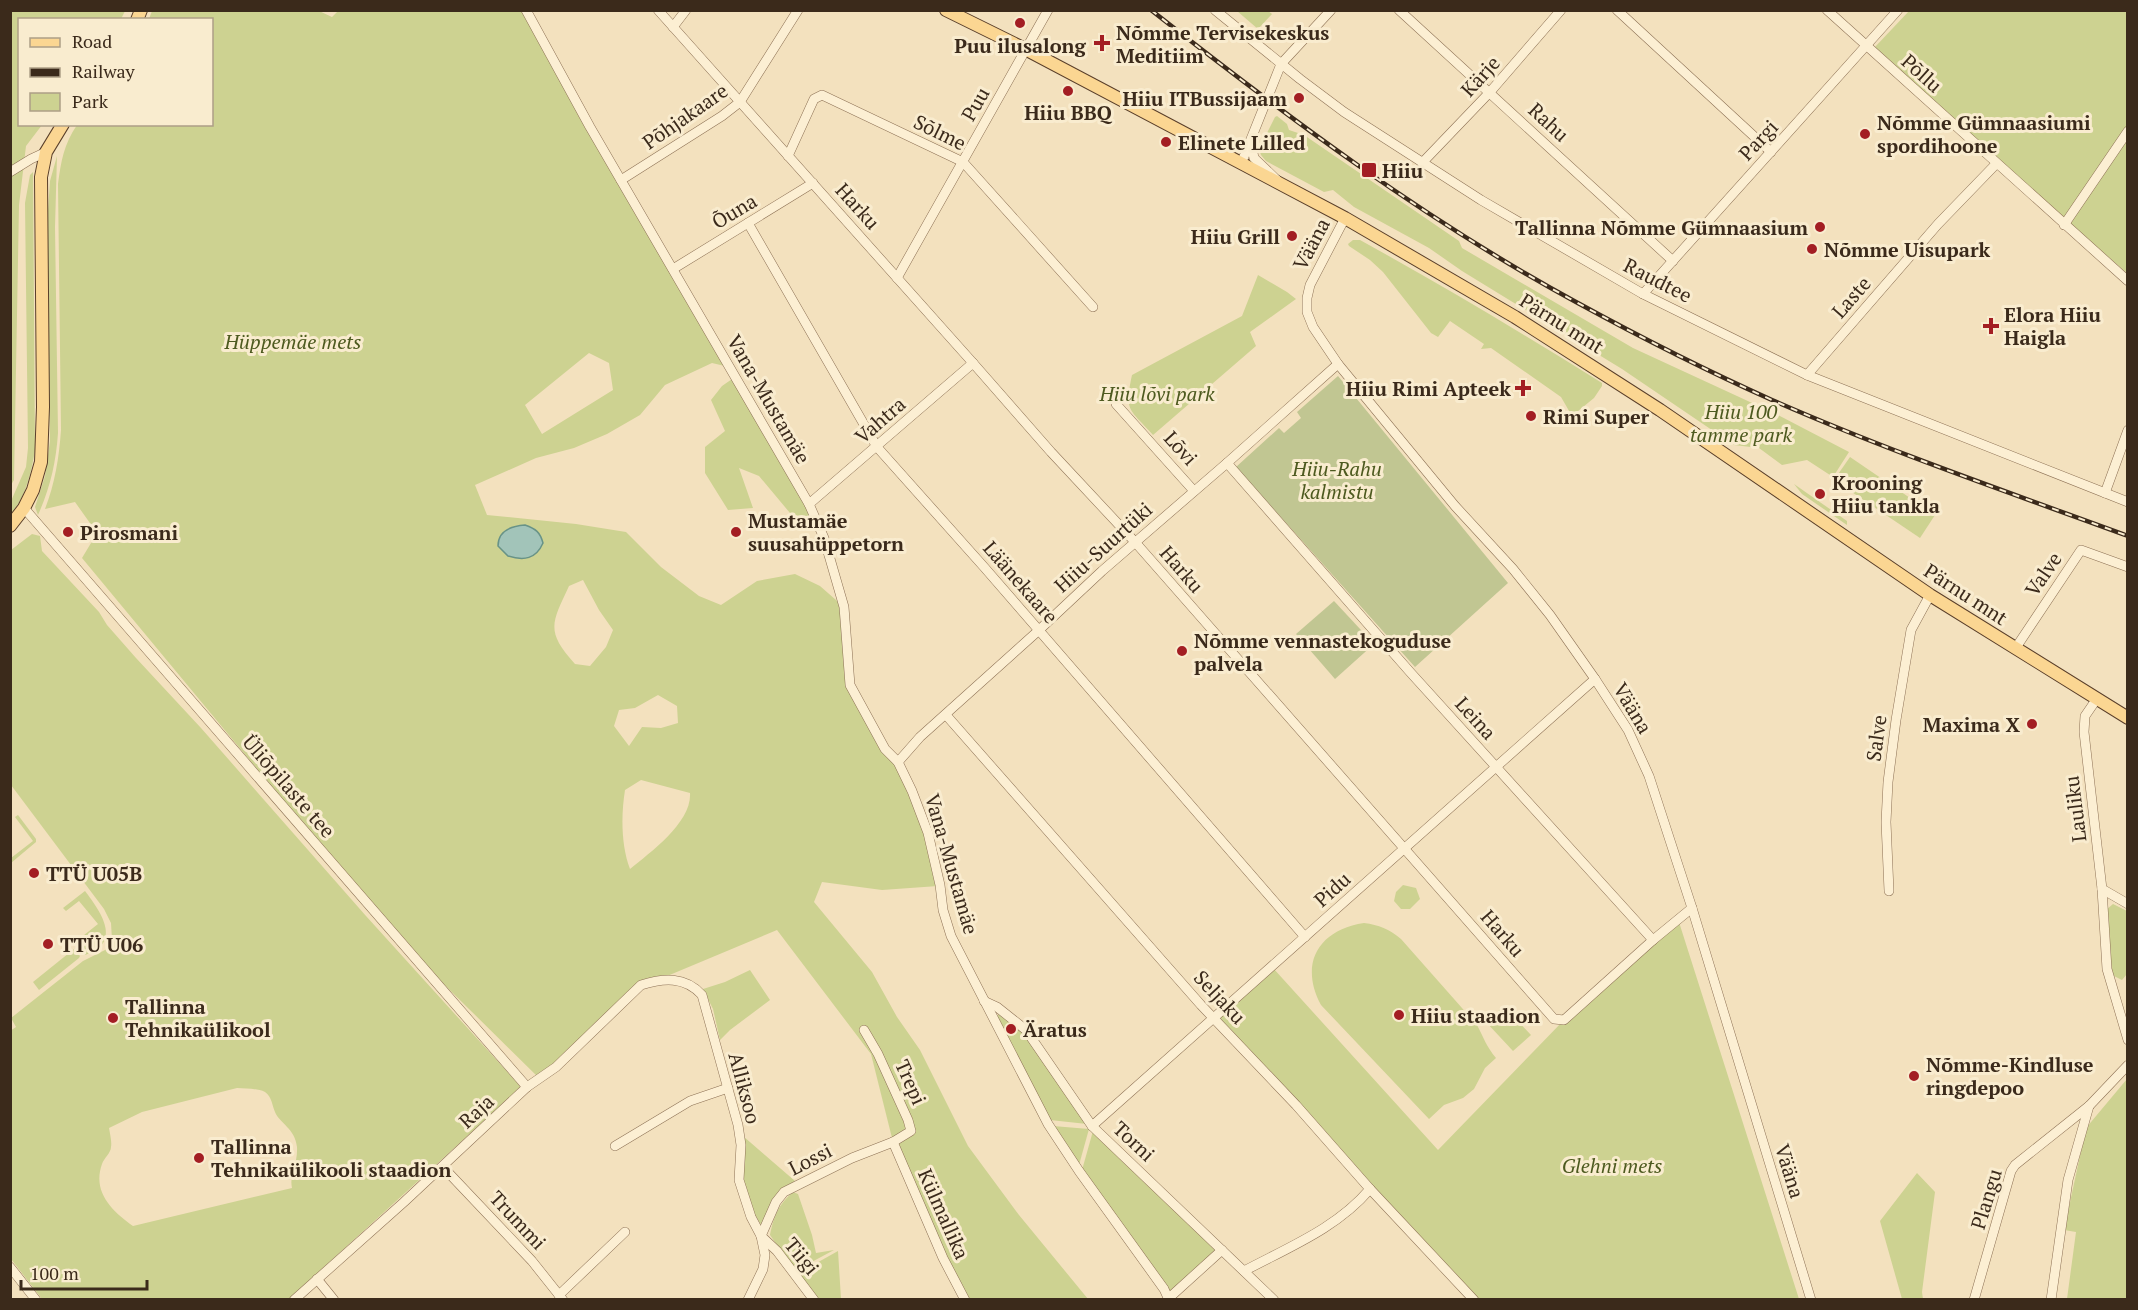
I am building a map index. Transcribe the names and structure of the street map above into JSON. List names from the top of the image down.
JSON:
{
  "streets": {
    "main road": ["Pärnu mnt"],
    "street": [
      "Põllu",
      "Kärje",
      "Puu",
      "Põhjakaare",
      "Rahu",
      "Sõlme",
      "Pargi",
      "Harku",
      "Õuna",
      "Vääna",
      "Raudtee",
      "Laste",
      "Vana-Mustamäe",
      "Vahtra",
      "Lõvi",
      "Hiiu-Suurtüki",
      "Valve",
      "Läänekaare",
      "Leina",
      "Salve",
      "Üliõpilaste tee",
      "Lauliku",
      "Pidu",
      "Seljaku",
      "Trepi",
      "Alliksoo",
      "Raja",
      "Torni",
      "Lossi",
      "Plangu",
      "Külmallika",
      "Trummi",
      "Tiigi"
    ]
  },
  "crossings": [
    ["Põllu", "Pargi"],
    ["Põllu", "Laste"],
    ["Kärje", "Rahu"],
    ["Kärje", "Raudtee"],
    ["Puu", "Sõlme"],
    ["Puu", "Harku"],
    ["Puu", "Pärnu mnt"],
    ["Põhjakaare", "Harku"],
    ["Põhjakaare", "Vana-Mustamäe"],
    ["Rahu", "Pargi"],
    ["Sõlme", "Harku"],
    ["Pargi", "Raudtee"],
    ["Harku", "Õuna"],
    ["Harku", "Vääna"],
    ["Harku", "Vahtra"],
    ["Harku", "Hiiu-Suurtüki"],
    ["Harku", "Leina"],
    ["Harku", "Pidu"],
    ["Õuna", "Vana-Mustamäe"],
    ["Õuna", "Läänekaare"],
    ["Vääna", "Pärnu mnt"],
    ["Vääna", "Hiiu-Suurtüki"],
    ["Vääna", "Pidu"],
    ["Raudtee", "Laste"],
    ["Pärnu mnt", "Valve"],
    ["Pärnu mnt", "Salve"],
    ["Pärnu mnt", "Lauliku"],
    ["Vana-Mustamäe", "Vahtra"],
    ["Vana-Mustamäe", "Hiiu-Suurtüki"],
    ["Vana-Mustamäe", "Torni"],
    ["Vahtra", "Läänekaare"],
    ["Lõvi", "Hiiu-Suurtüki"],
    ["Hiiu-Suurtüki", "Läänekaare"],
    ["Hiiu-Suurtüki", "Leina"],
    ["Hiiu-Suurtüki", "Seljaku"],
    ["Läänekaare", "Pidu"],
    ["Leina", "Pidu"],
    ["Üliõpilaste tee", "Raja"],
    ["Pidu", "Seljaku"],
    ["Pidu", "Torni"],
    ["Trepi", "Lossi"],
    ["Trepi", "Külmallika"],
    ["Alliksoo", "Raja"],
    ["Alliksoo", "Lossi"],
    ["Alliksoo", "Tiigi"],
    ["Raja", "Trummi"],
    ["Lossi", "Külmallika"],
    ["Lossi", "Tiigi"]
  ],
  "parks": [
    "Hüppemäe mets",
    "Hiiu lõvi park",
    "Hiiu 100 tamme park",
    "Hiiu-Rahu kalmistu",
    "Glehni mets"
  ],
  "places": {
    "other": [
      "Puu ilusalong",
      "Hiiu BBQ",
      "Hiiu ITBussijaam",
      "Nõmme Gümnaasiumi spordihoone",
      "Elinete Lilled",
      "Tallinna Nõmme Gümnaasium",
      "Hiiu Grill",
      "Nõmme Uisupark",
      "Rimi Super",
      "Krooning Hiiu tankla",
      "Pirosmani",
      "Mustamäe suusahüppetorn",
      "Nõmme vennastekoguduse palvela",
      "Maxima X",
      "TTÜ U05B",
      "TTÜ U06",
      "Hiiu staadion",
      "Tallinna Tehnikaülikool",
      "Äratus",
      "Nõmme-Kindluse ringdepoo",
      "Tallinna Tehnikaülikooli staadion"
    ],
    "health": ["Nõmme Tervisekeskus Meditiim", "Elora Hiiu Haigla", "Hiiu Rimi Apteek"],
    "transit": ["Hiiu"]
  },
  "legend": ["Road", "Railway", "Park"],
  "scale_bar": "100 m"
}
